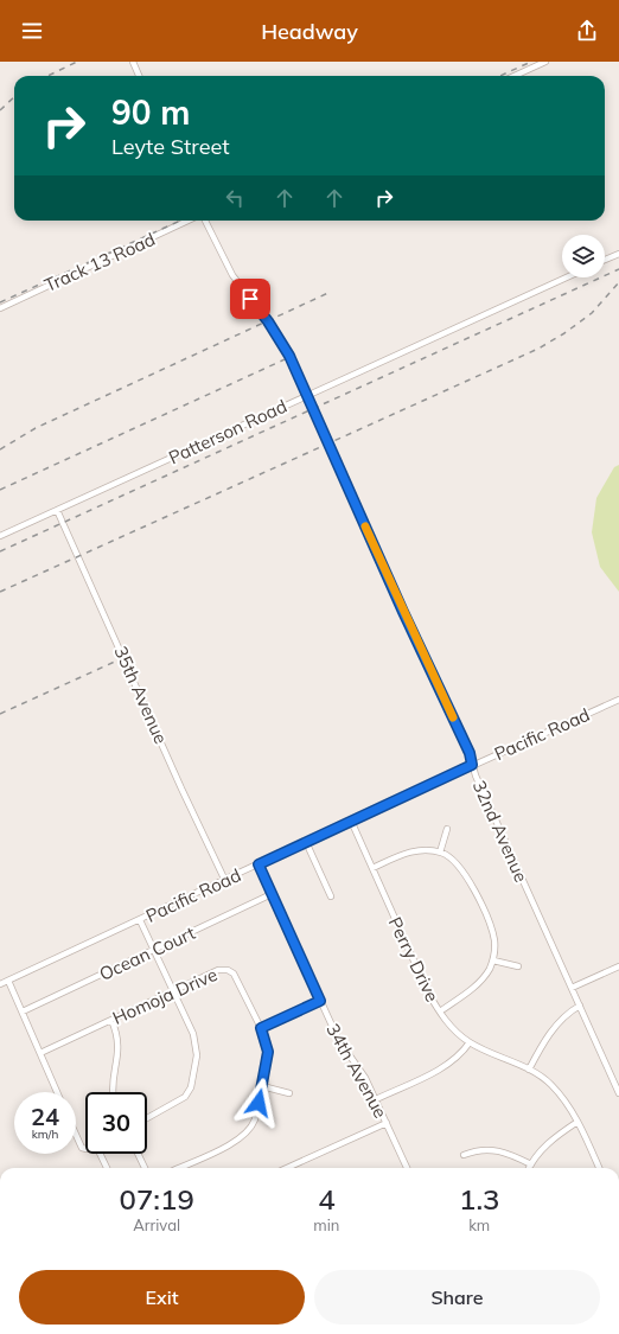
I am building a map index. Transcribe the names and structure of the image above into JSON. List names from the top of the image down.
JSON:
{
  "streets": {
    "street": [
      "Track 13 Road",
      "Patterson Road",
      "35th Avenue",
      "Pacific Road",
      "32nd Avenue",
      "Ocean Court",
      "Perry Drive",
      "Homoja Drive",
      "34th Avenue"
    ]
  },
  "crossings": [
    ["Patterson Road", "35th Avenue"],
    ["Patterson Road", "32nd Avenue"],
    ["35th Avenue", "Pacific Road"],
    ["Pacific Road", "32nd Avenue"],
    ["Pacific Road", "Perry Drive"],
    ["Pacific Road", "34th Avenue"],
    ["Ocean Court", "34th Avenue"]
  ],
  "page": {
    "header": "Headway",
    "turn": ["90 m", "Leyte Street"],
    "speed": "24 km/h",
    "limit": "30",
    "eta": [
      "07:19",
      "Arrival",
      "4",
      "min",
      "1.3",
      "km"
    ],
    "buttons": ["Exit", "Share"]
  }
}
